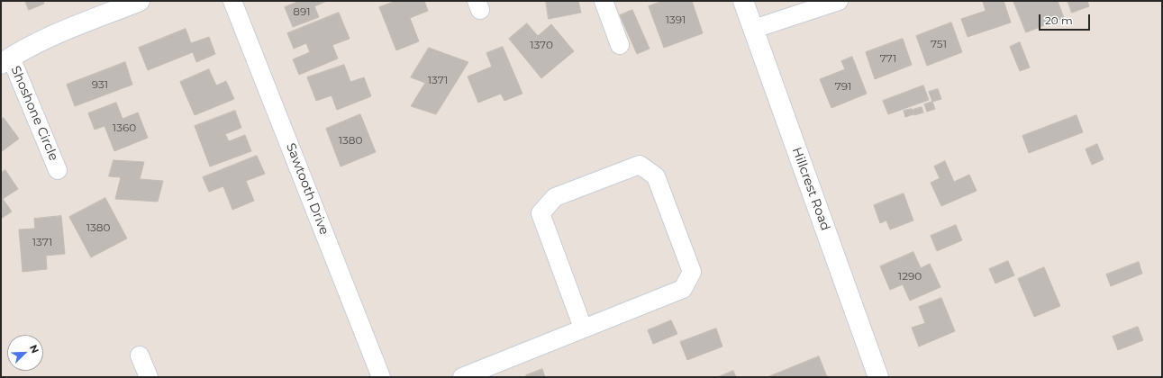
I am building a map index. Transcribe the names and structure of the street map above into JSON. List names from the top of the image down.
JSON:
{
  "streets": {
    "street": ["Shoshone Circle", "Sawtooth Drive", "Hillcrest Road"]
  },
  "house_numbers": [
    "891",
    "1391",
    "751",
    "1370",
    "771",
    "1371",
    "931",
    "791",
    "1360",
    "1380",
    "1380",
    "1371",
    "1290"
  ],
  "scale_bar": "20 m",
  "north": "top right"
}
